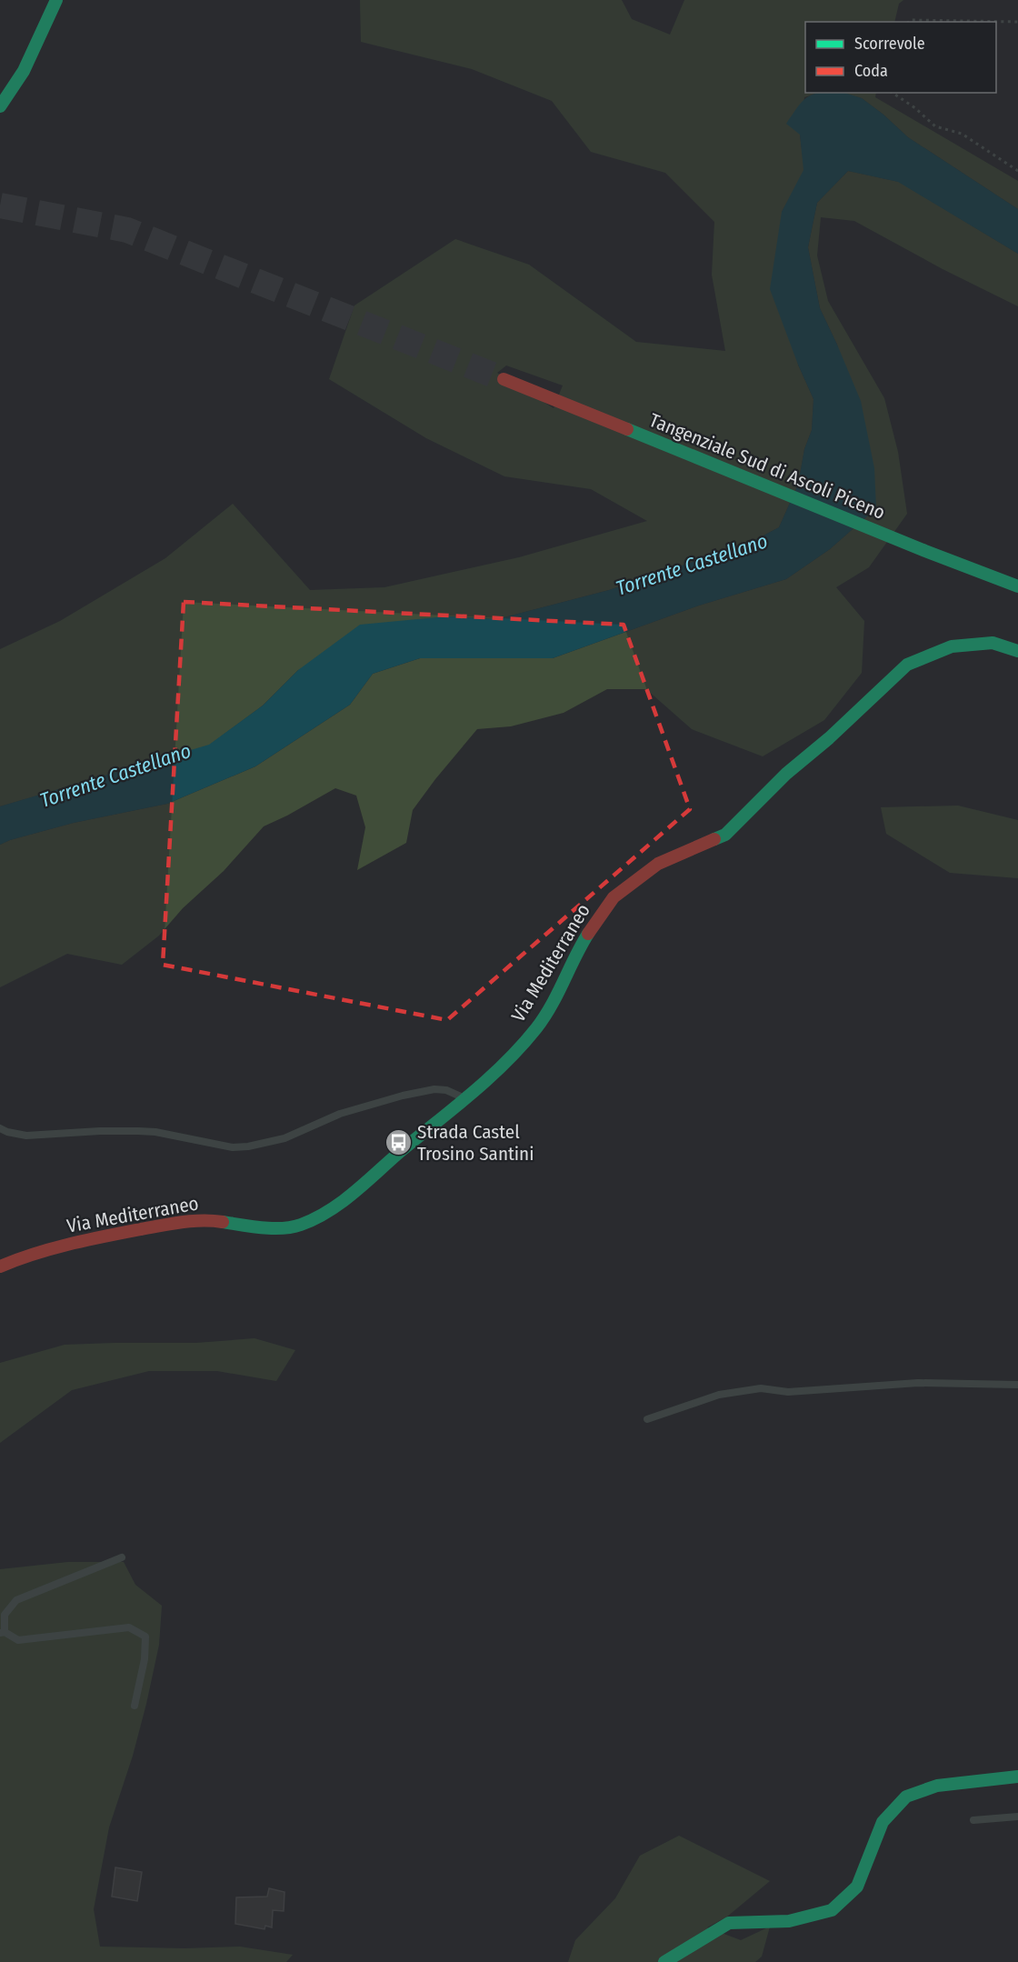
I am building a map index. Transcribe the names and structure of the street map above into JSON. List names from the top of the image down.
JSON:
{
  "streets": {
    "main road": ["Tangenziale Sud di Ascoli Piceno", "Via Mediterraneo"]
  },
  "water": ["Torrente Castellano"],
  "places": {
    "bus stop": ["Strada Castel Trosino Santini"]
  },
  "legend": ["Scorrevole", "Coda"]
}
